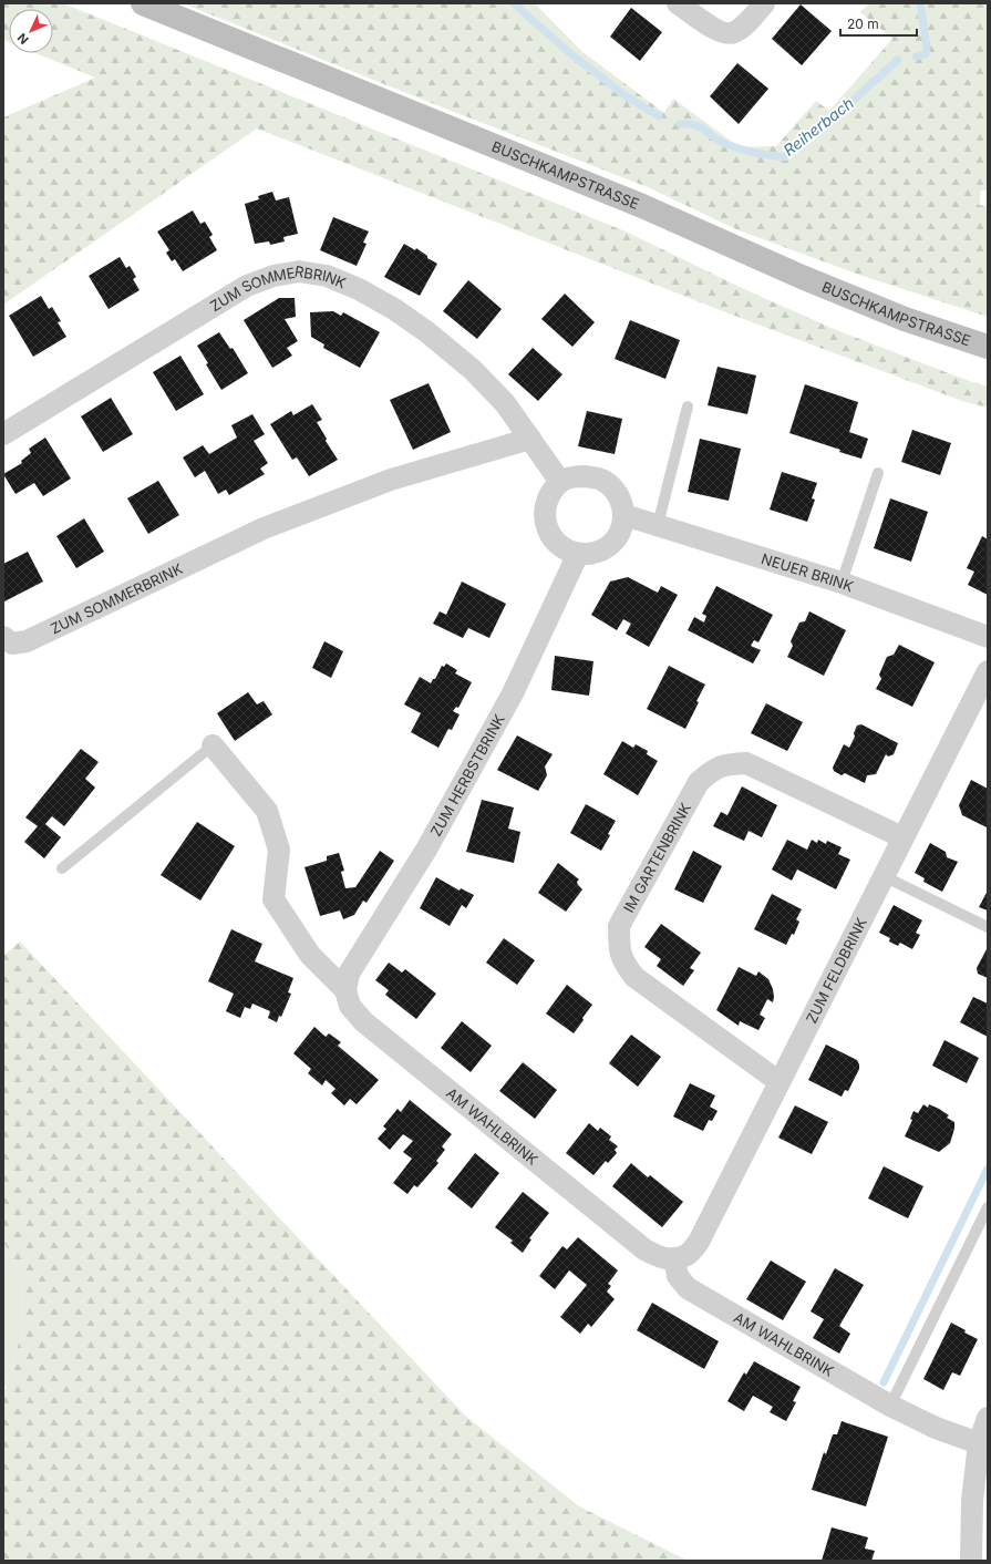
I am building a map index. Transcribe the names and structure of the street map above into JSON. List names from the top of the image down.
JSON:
{
  "streets": {
    "main road": ["BUSCHKAMPSTRASSE"],
    "street": [
      "ZUM SOMMERBRINK",
      "NEUER BRINK",
      "ZUM HERBSTBRINK",
      "IM GARTENBRINK",
      "ZUM FELDBRINK",
      "AM WAHLBRINK"
    ]
  },
  "crossings": [
    ["ZUM SOMMERBRINK", "NEUER BRINK"],
    ["ZUM SOMMERBRINK", "ZUM HERBSTBRINK"],
    ["NEUER BRINK", "ZUM HERBSTBRINK"],
    ["ZUM HERBSTBRINK", "AM WAHLBRINK"],
    ["IM GARTENBRINK", "ZUM FELDBRINK"],
    ["ZUM FELDBRINK", "AM WAHLBRINK"]
  ],
  "water": ["Reiherbach"],
  "scale_bar": "20 m",
  "north": "bottom left"
}
